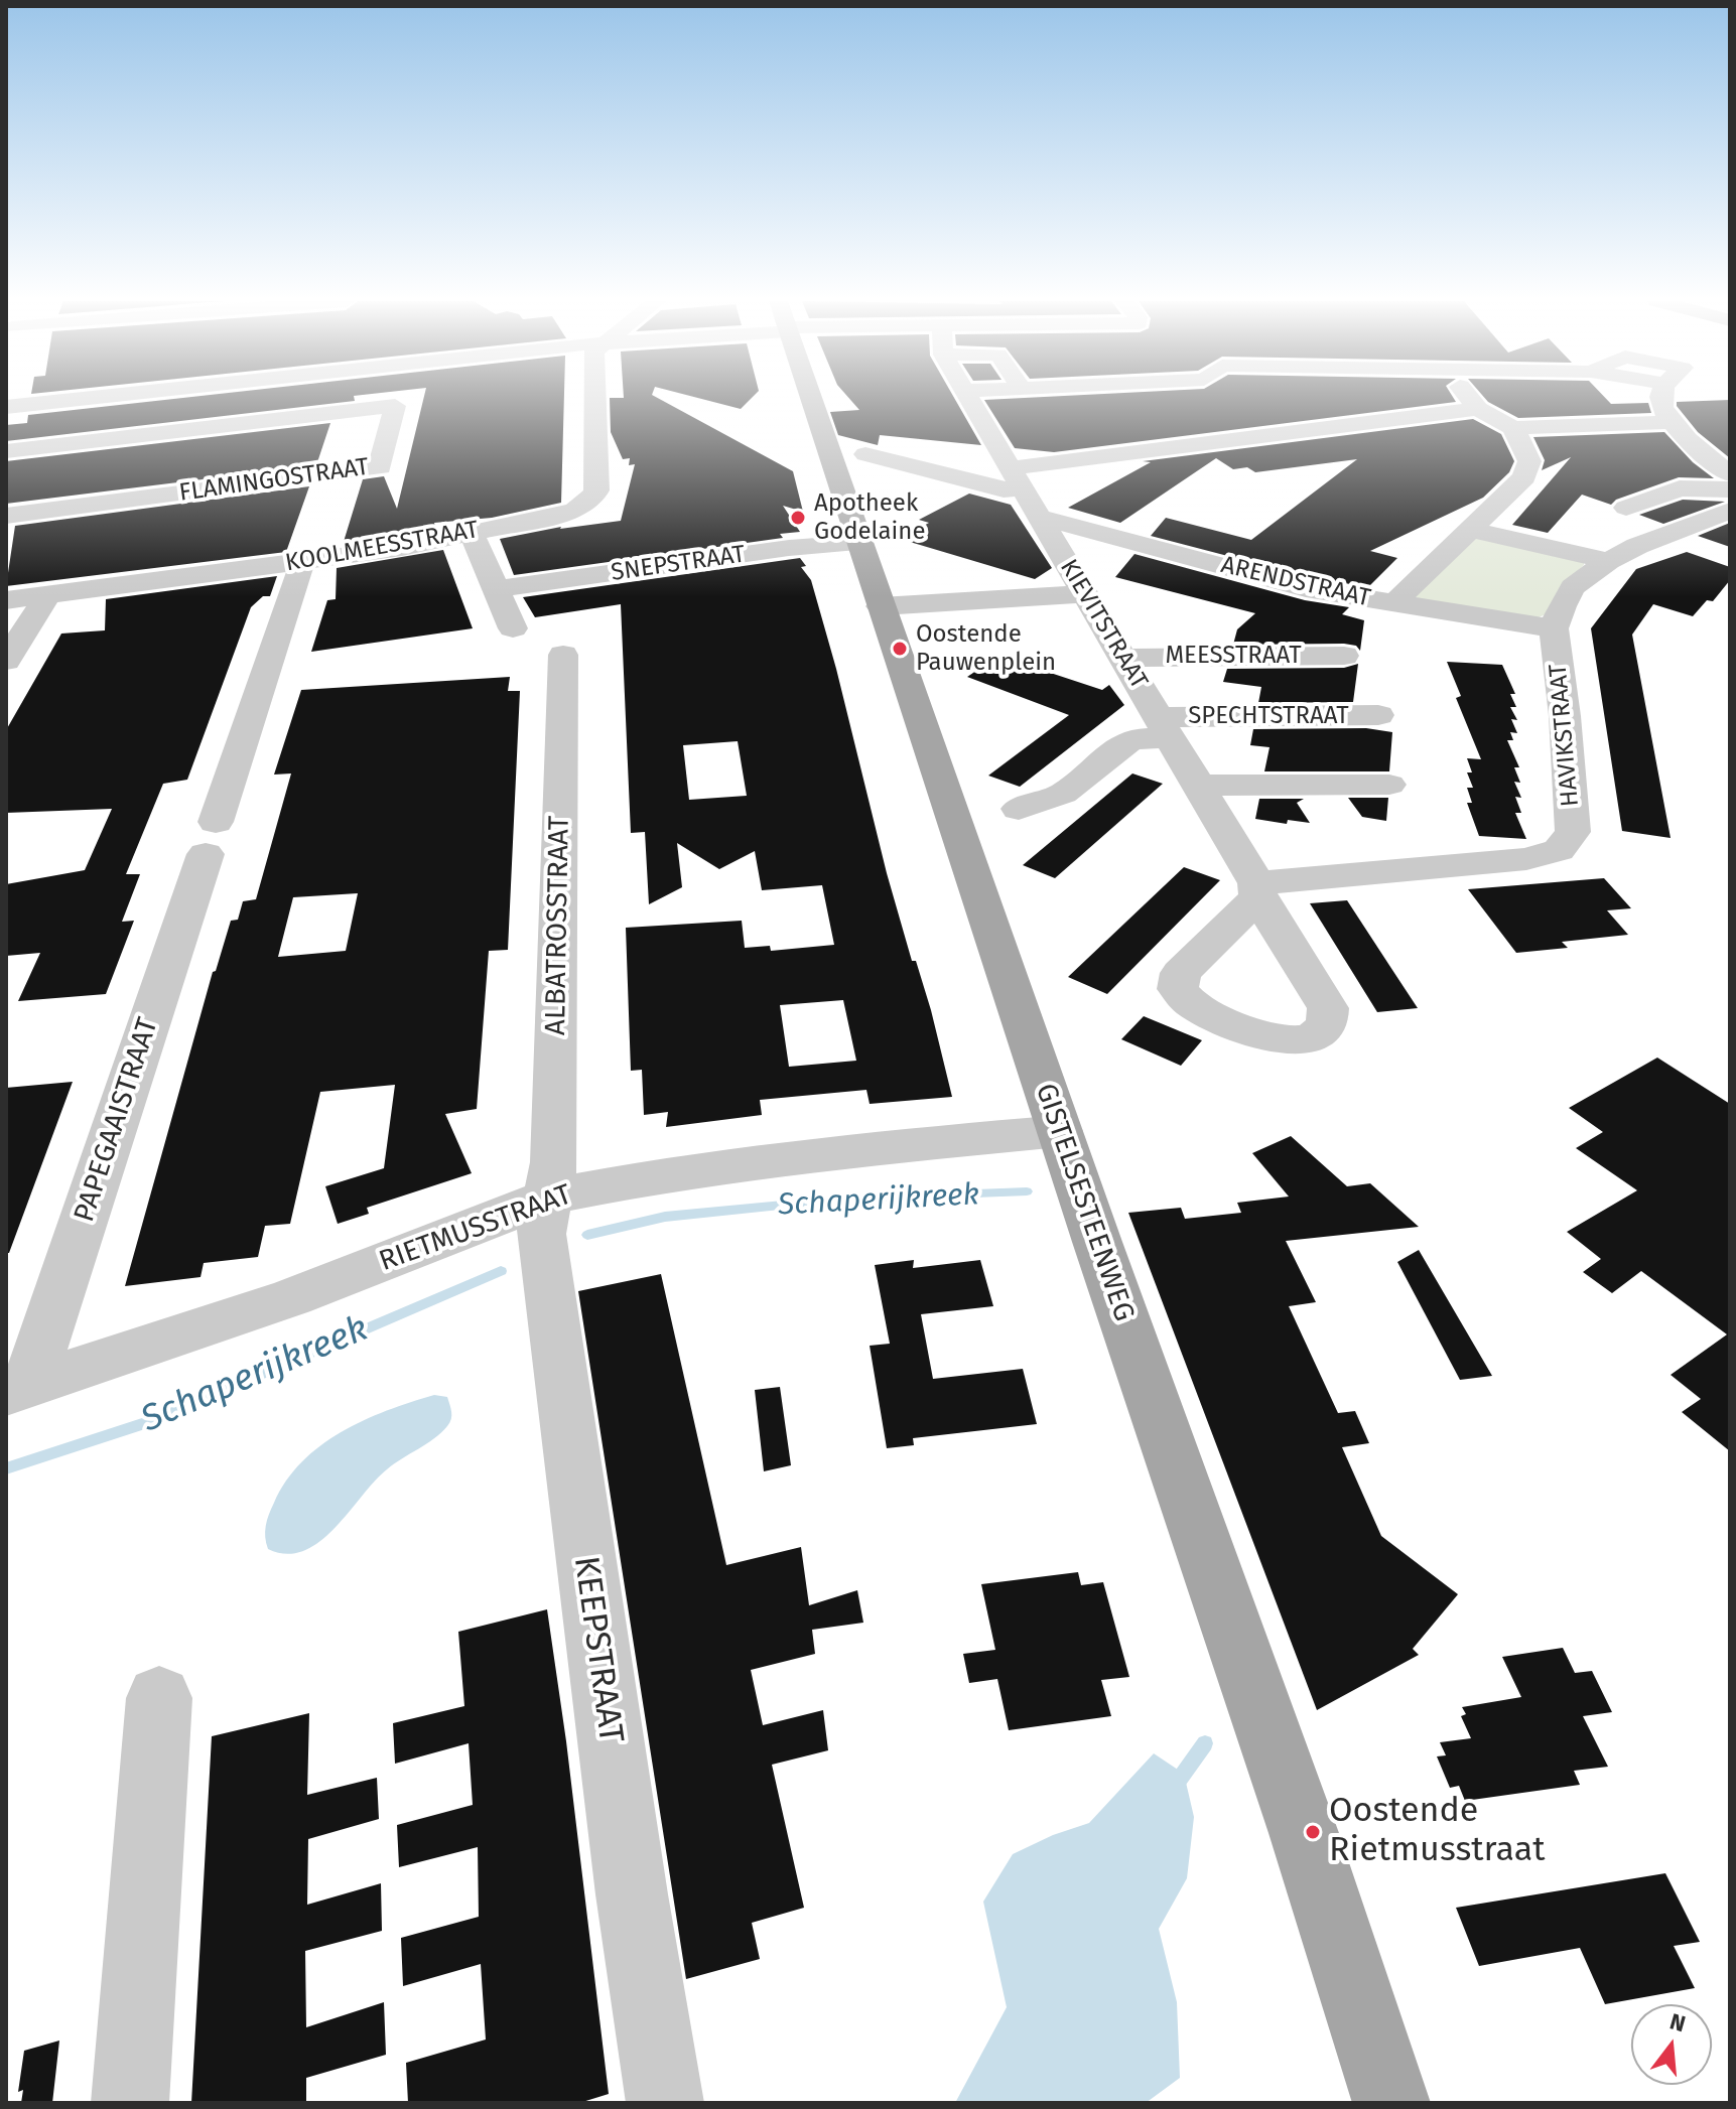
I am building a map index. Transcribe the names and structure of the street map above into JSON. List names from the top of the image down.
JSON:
{
  "streets": {
    "main road": ["GISTELSESTEENWEG"],
    "street": [
      "FLAMINGOSTRAAT",
      "KOOLMEESSTRAAT",
      "SNEPSTRAAT",
      "ARENDSTRAAT",
      "KIEVITSTRAAT",
      "MEESSTRAAT",
      "SPECHTSTRAAT",
      "HAVIKSTRAAT",
      "ALBATROSSTRAAT",
      "PAPEGAAISTRAAT",
      "RIETMUSSTRAAT",
      "KEEPSTRAAT"
    ]
  },
  "crossings": [
    ["KOOLMEESSTRAAT", "PAPEGAAISTRAAT"],
    ["SNEPSTRAAT", "GISTELSESTEENWEG"],
    ["ARENDSTRAAT", "KIEVITSTRAAT"],
    ["ARENDSTRAAT", "HAVIKSTRAAT"],
    ["KIEVITSTRAAT", "MEESSTRAAT"],
    ["KIEVITSTRAAT", "SPECHTSTRAAT"],
    ["KIEVITSTRAAT", "HAVIKSTRAAT"],
    ["ALBATROSSTRAAT", "RIETMUSSTRAAT"],
    ["ALBATROSSTRAAT", "KEEPSTRAAT"],
    ["PAPEGAAISTRAAT", "RIETMUSSTRAAT"],
    ["GISTELSESTEENWEG", "RIETMUSSTRAAT"],
    ["RIETMUSSTRAAT", "KEEPSTRAAT"]
  ],
  "water": ["Schaperijkreek"],
  "places": ["Apotheek Godelaine", "Oostende Pauwenplein", "Oostende Rietmusstraat"],
  "north": "top"
}
